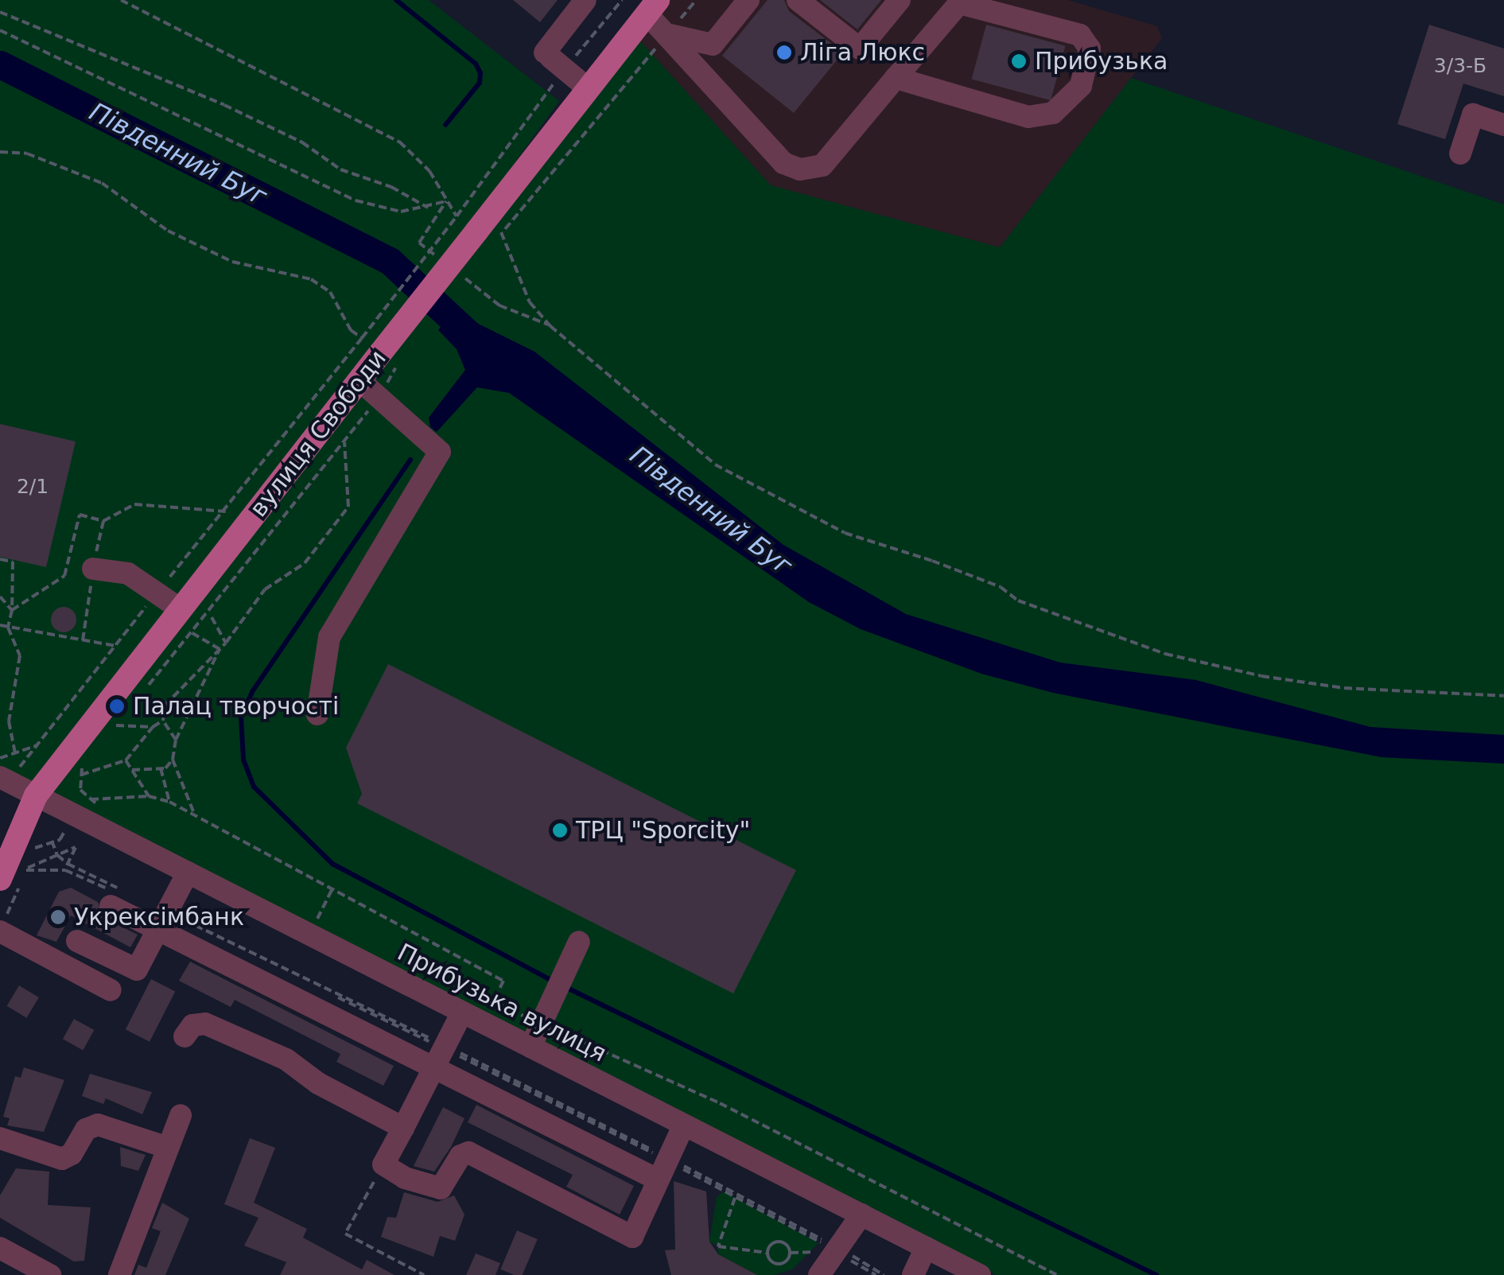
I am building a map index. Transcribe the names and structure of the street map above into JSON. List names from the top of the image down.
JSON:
{
  "streets": {
    "main road": ["вулиця Свободи"],
    "street": ["Прибузька вулиця"]
  },
  "crossings": [
    ["вулиця Свободи", "Прибузька вулиця"]
  ],
  "water": ["Південний Буг"],
  "places": [
    "Ліга Люкс",
    "Прибузька",
    "Палац творчості",
    "ТРЦ \"Sporcity\"",
    "Укрексімбанк"
  ],
  "house_numbers": ["3/3-Б", "2/1"]
}
